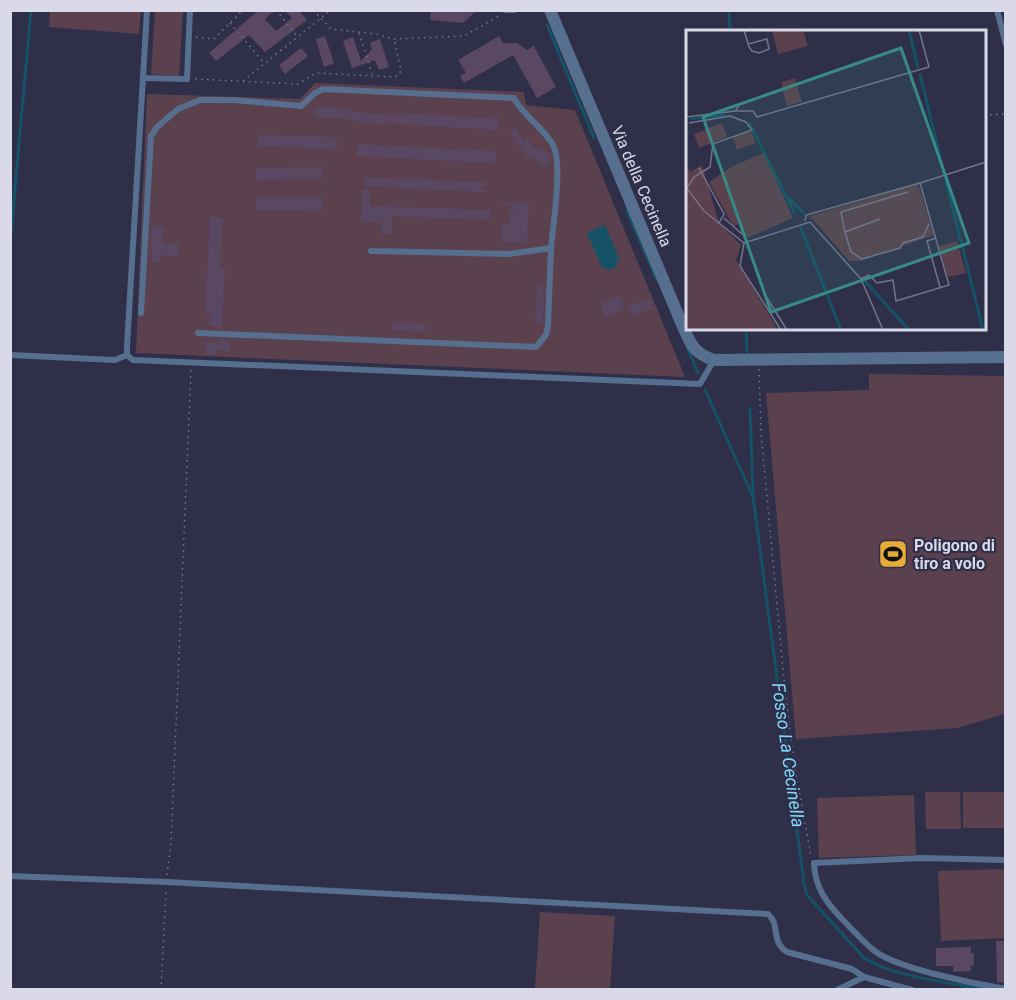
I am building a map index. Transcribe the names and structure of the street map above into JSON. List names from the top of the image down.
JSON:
{
  "streets": {
    "street": ["Via della Cecinella"]
  },
  "water": ["Fosso La Cecinella"],
  "places": {
    "sports": ["Poligono di tiro a volo"]
  }
}
